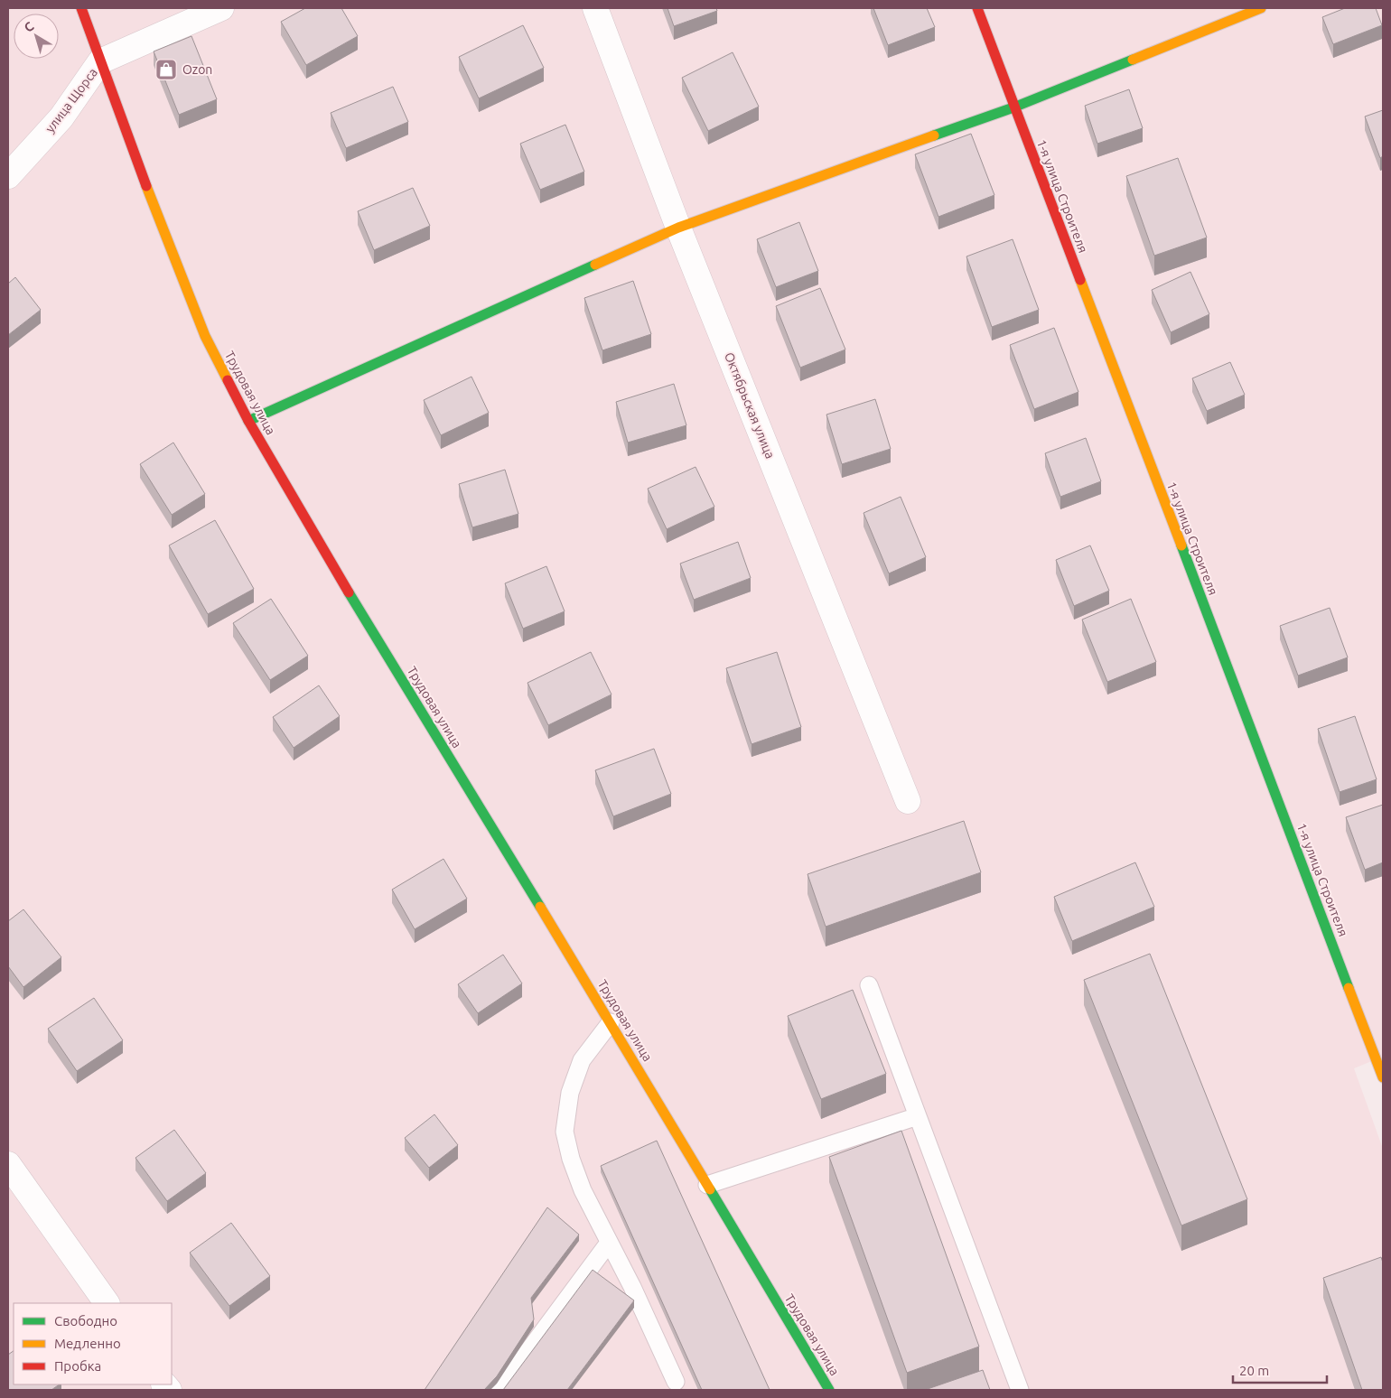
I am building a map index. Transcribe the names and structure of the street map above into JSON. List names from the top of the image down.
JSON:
{
  "streets": {
    "street": [
      "улица Щорса",
      "1-я улица Строителя",
      "Трудовая улица",
      "Октябрьская улица"
    ]
  },
  "crossings": [
    ["улица Щорса", "Трудовая улица"]
  ],
  "places": {
    "shop": ["Ozon"]
  },
  "legend": ["Свободно", "Медленно", "Пробка"],
  "scale_bar": "20 m",
  "north": "top left"
}
